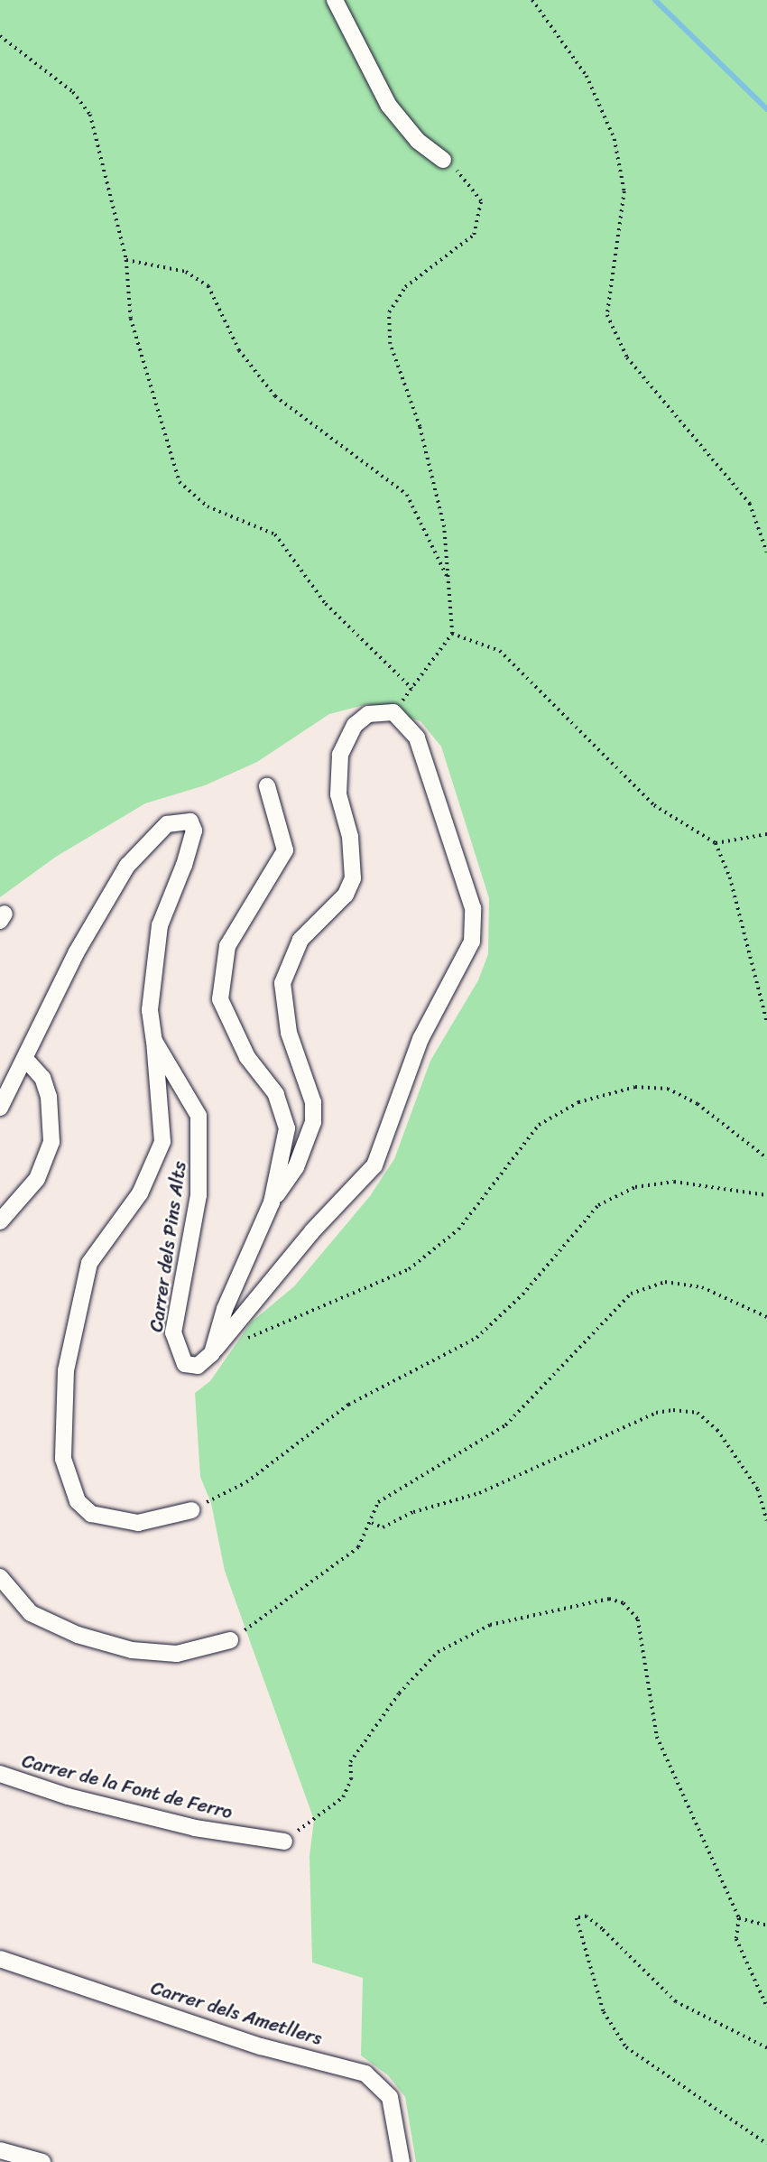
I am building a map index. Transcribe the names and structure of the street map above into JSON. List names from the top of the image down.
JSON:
{
  "streets": {
    "street": ["Carrer dels Pins Alts", "Carrer de la Font de Ferro", "Carrer dels Ametllers"]
  }
}
